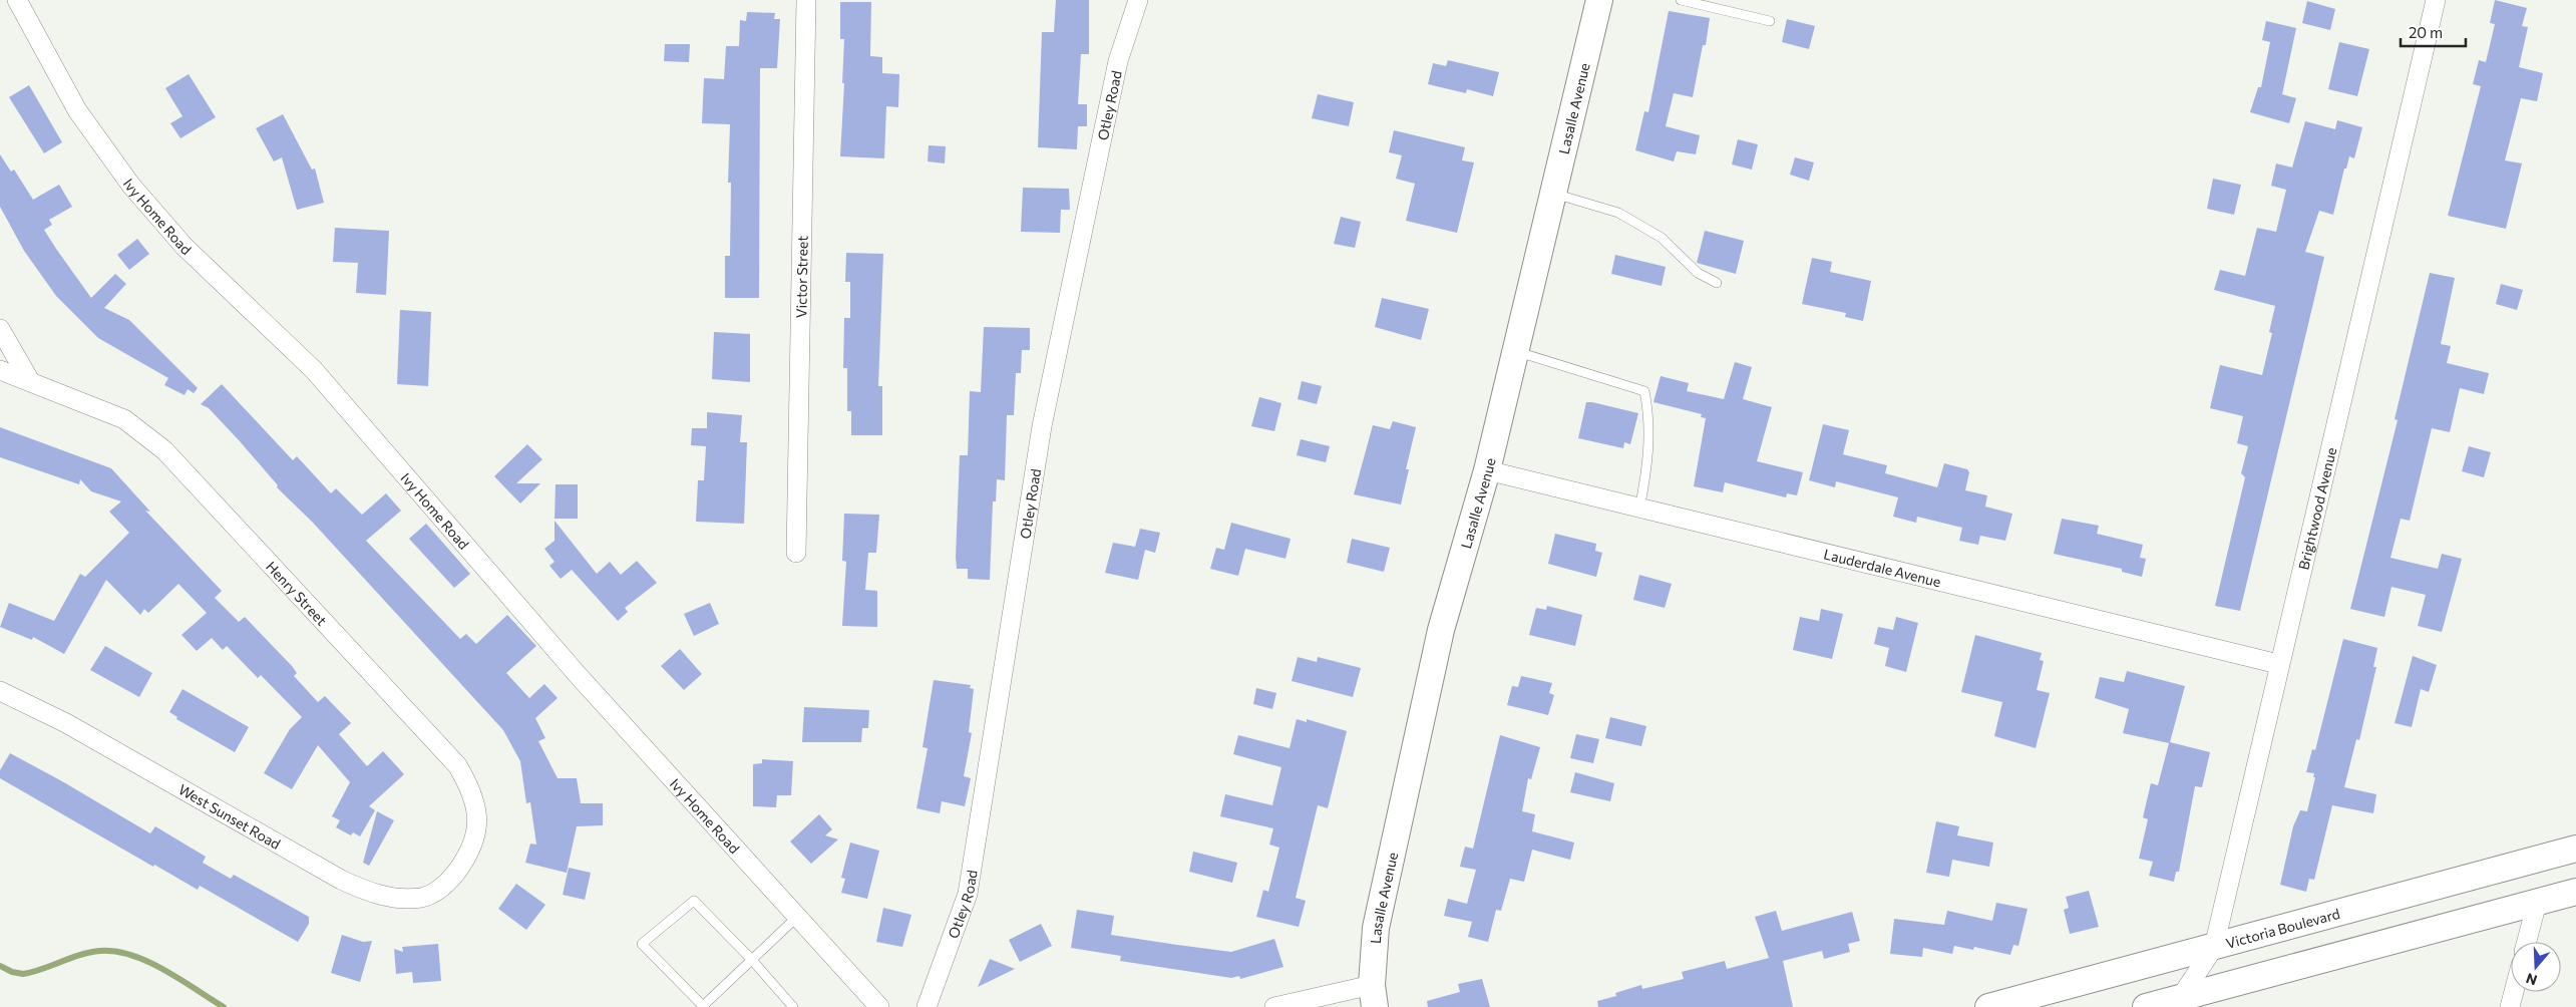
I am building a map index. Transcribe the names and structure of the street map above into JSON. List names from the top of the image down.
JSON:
{
  "streets": {
    "main road": ["Lasalle Avenue", "Victoria Boulevard"],
    "street": [
      "Otley Road",
      "Ivy Home Road",
      "Victor Street",
      "Brightwood Avenue",
      "Lauderdale Avenue",
      "Henry Street",
      "West Sunset Road"
    ]
  },
  "crossings": [
    ["Lasalle Avenue", "Lauderdale Avenue"],
    ["Brightwood Avenue", "Lauderdale Avenue"],
    ["Brightwood Avenue", "Victoria Boulevard"],
    ["Henry Street", "West Sunset Road"]
  ],
  "scale_bar": "20 m",
  "north": "bottom"
}
